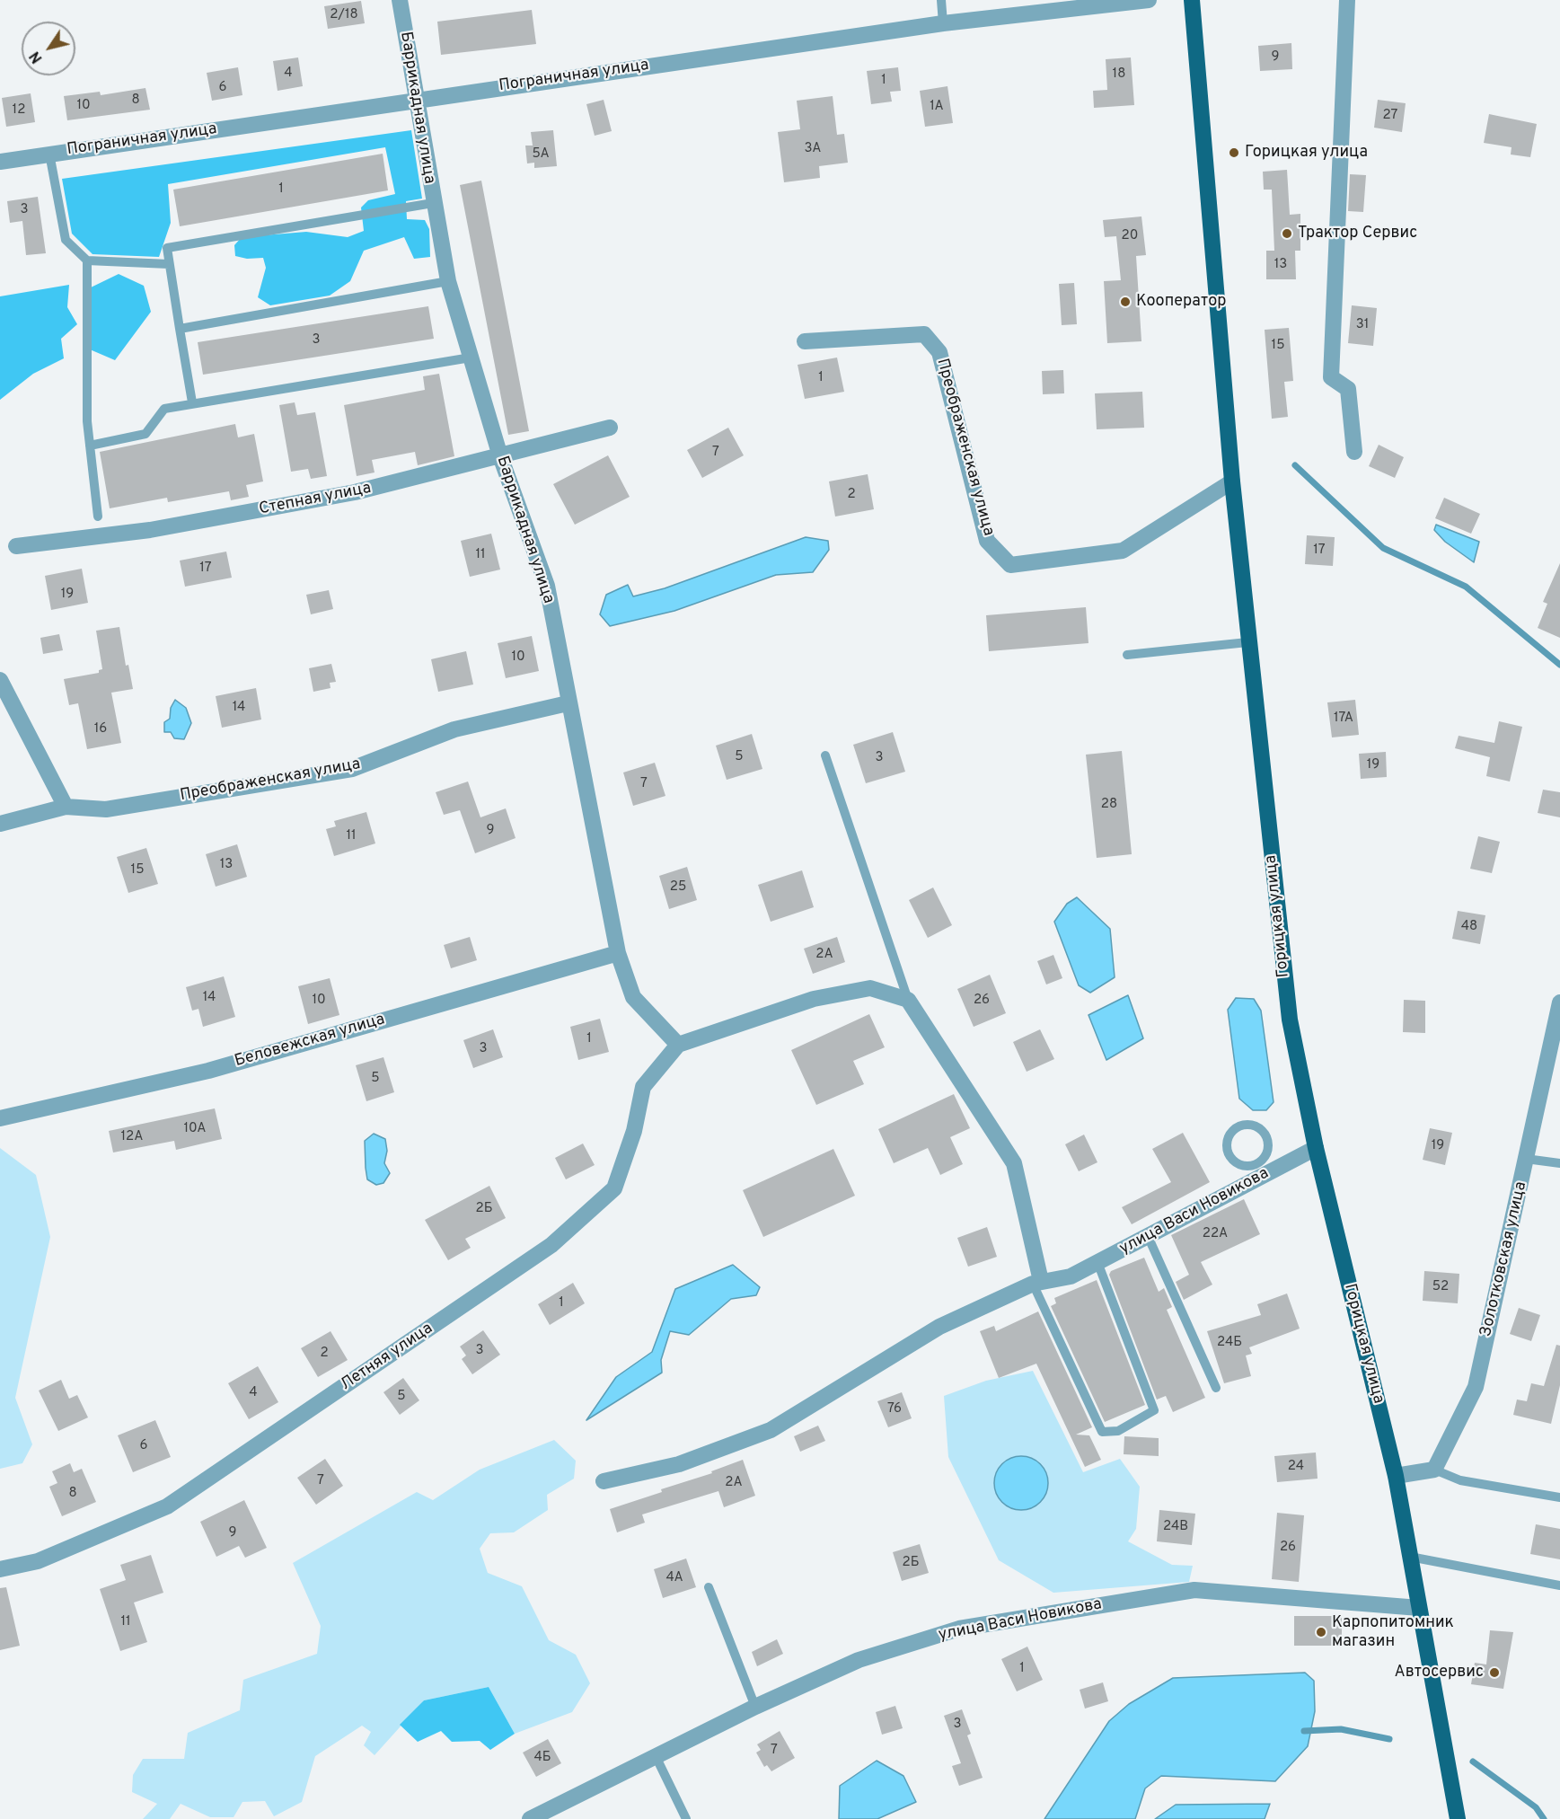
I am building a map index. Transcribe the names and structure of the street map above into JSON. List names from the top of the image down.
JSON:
{
  "streets": {
    "main road": ["Горицкая улица"],
    "street": [
      "Пограничная улица",
      "Баррикадная улица",
      "Преображенская улица",
      "Степная улица",
      "Беловежская улица",
      "улица Васи Новикова",
      "Золотковская улица",
      "Летняя улица"
    ]
  },
  "crossings": [
    ["Пограничная улица", "Баррикадная улица"],
    ["Баррикадная улица", "Преображенская улица"],
    ["Баррикадная улица", "Степная улица"],
    ["Баррикадная улица", "Беловежская улица"],
    ["Баррикадная улица", "Летняя улица"],
    ["Преображенская улица", "Горицкая улица"],
    ["Горицкая улица", "улица Васи Новикова"]
  ],
  "places": [
    "Горицкая улица",
    "Трактор Сервис",
    "Кооператор",
    "Карпопитомник магазин",
    "Автосервис"
  ],
  "house_numbers": [
    "2/18",
    "9",
    "4",
    "18",
    "1",
    "6",
    "8",
    "10",
    "1А",
    "12",
    "27",
    "3А",
    "5А",
    "1",
    "3",
    "20",
    "13",
    "31",
    "3",
    "15",
    "1",
    "7",
    "2",
    "17",
    "11",
    "17",
    "19",
    "10",
    "14",
    "17А",
    "16",
    "5",
    "3",
    "19",
    "7",
    "28",
    "9",
    "11",
    "13",
    "15",
    "25",
    "48",
    "2А",
    "14",
    "10",
    "26",
    "1",
    "3",
    "5",
    "10А",
    "12А",
    "19",
    "2Б",
    "22А",
    "52",
    "1",
    "24Б",
    "3",
    "2",
    "4",
    "5",
    "76",
    "6",
    "24",
    "7",
    "2А",
    "8",
    "24В",
    "9",
    "26",
    "2Б",
    "4А",
    "11",
    "1",
    "3",
    "7",
    "4Б"
  ],
  "north": "bottom left"
}
